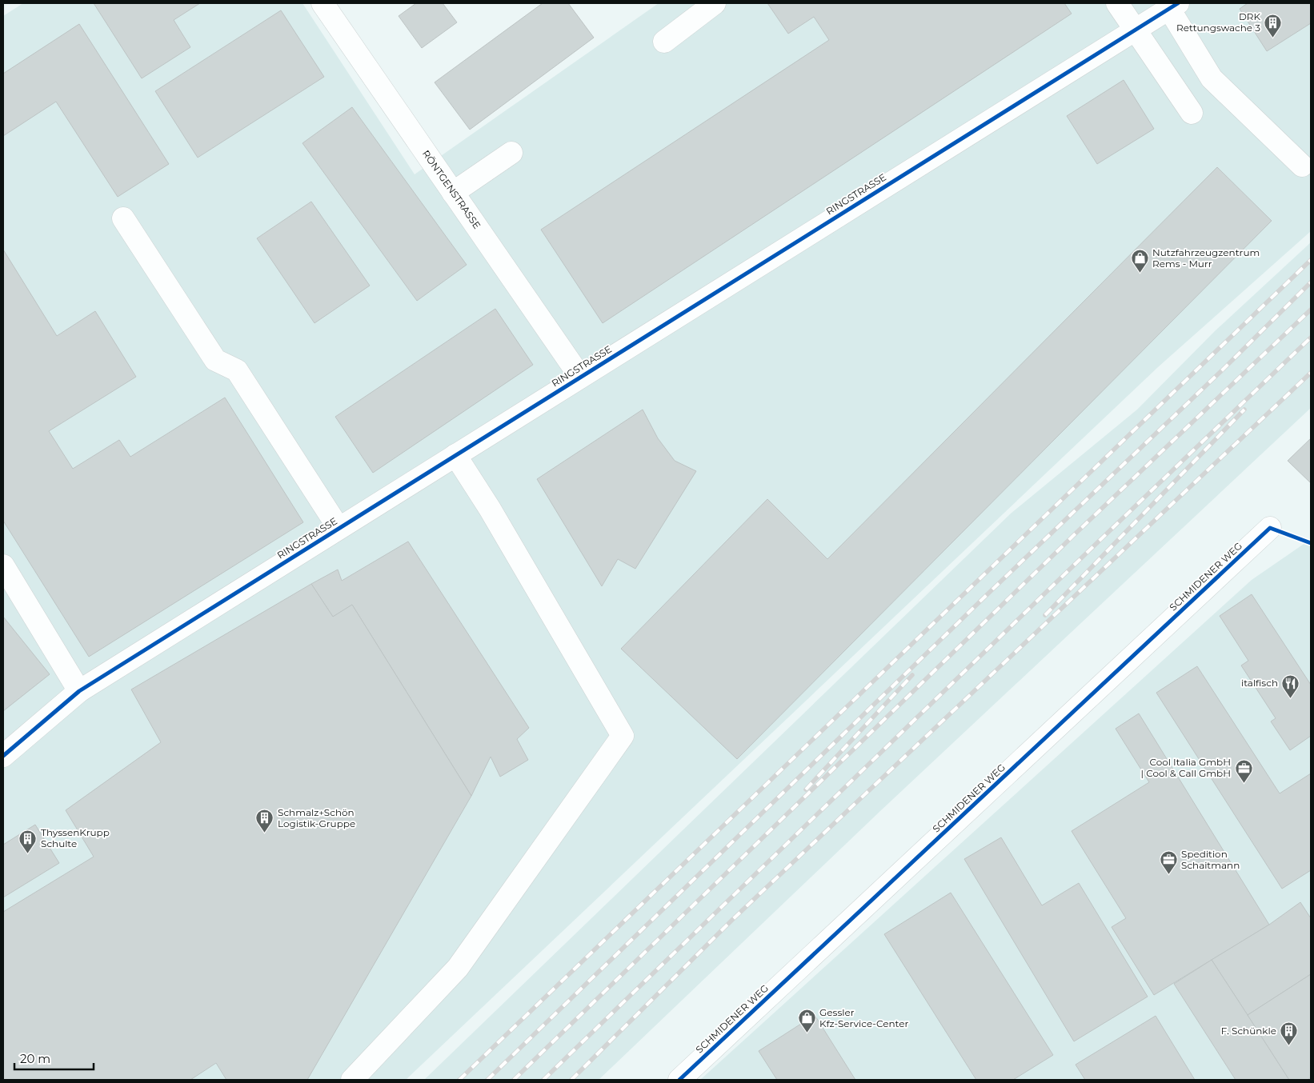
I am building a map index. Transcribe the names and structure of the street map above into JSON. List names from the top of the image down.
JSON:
{
  "streets": {
    "street": ["RÖNTGENSTRASSE", "RINGSTRASSE", "SCHMIDENER WEG"]
  },
  "crossings": [
    ["RÖNTGENSTRASSE", "RINGSTRASSE"]
  ],
  "places": {
    "building": [
      "DRK Rettungswache 3",
      "Schmalz+Schön Logistik-Gruppe",
      "ThyssenKrupp Schulte",
      "F. Schünkle"
    ],
    "shop": ["Nutzfahrzeugzentrum Rems - Murr", "Gessler Kfz-Service-Center"],
    "restaurant": ["italfisch"],
    "office": ["Cool Italia GmbH | Cool & Call GmbH", "Spedition Schaitmann"]
  },
  "scale_bar": "20 m"
}
